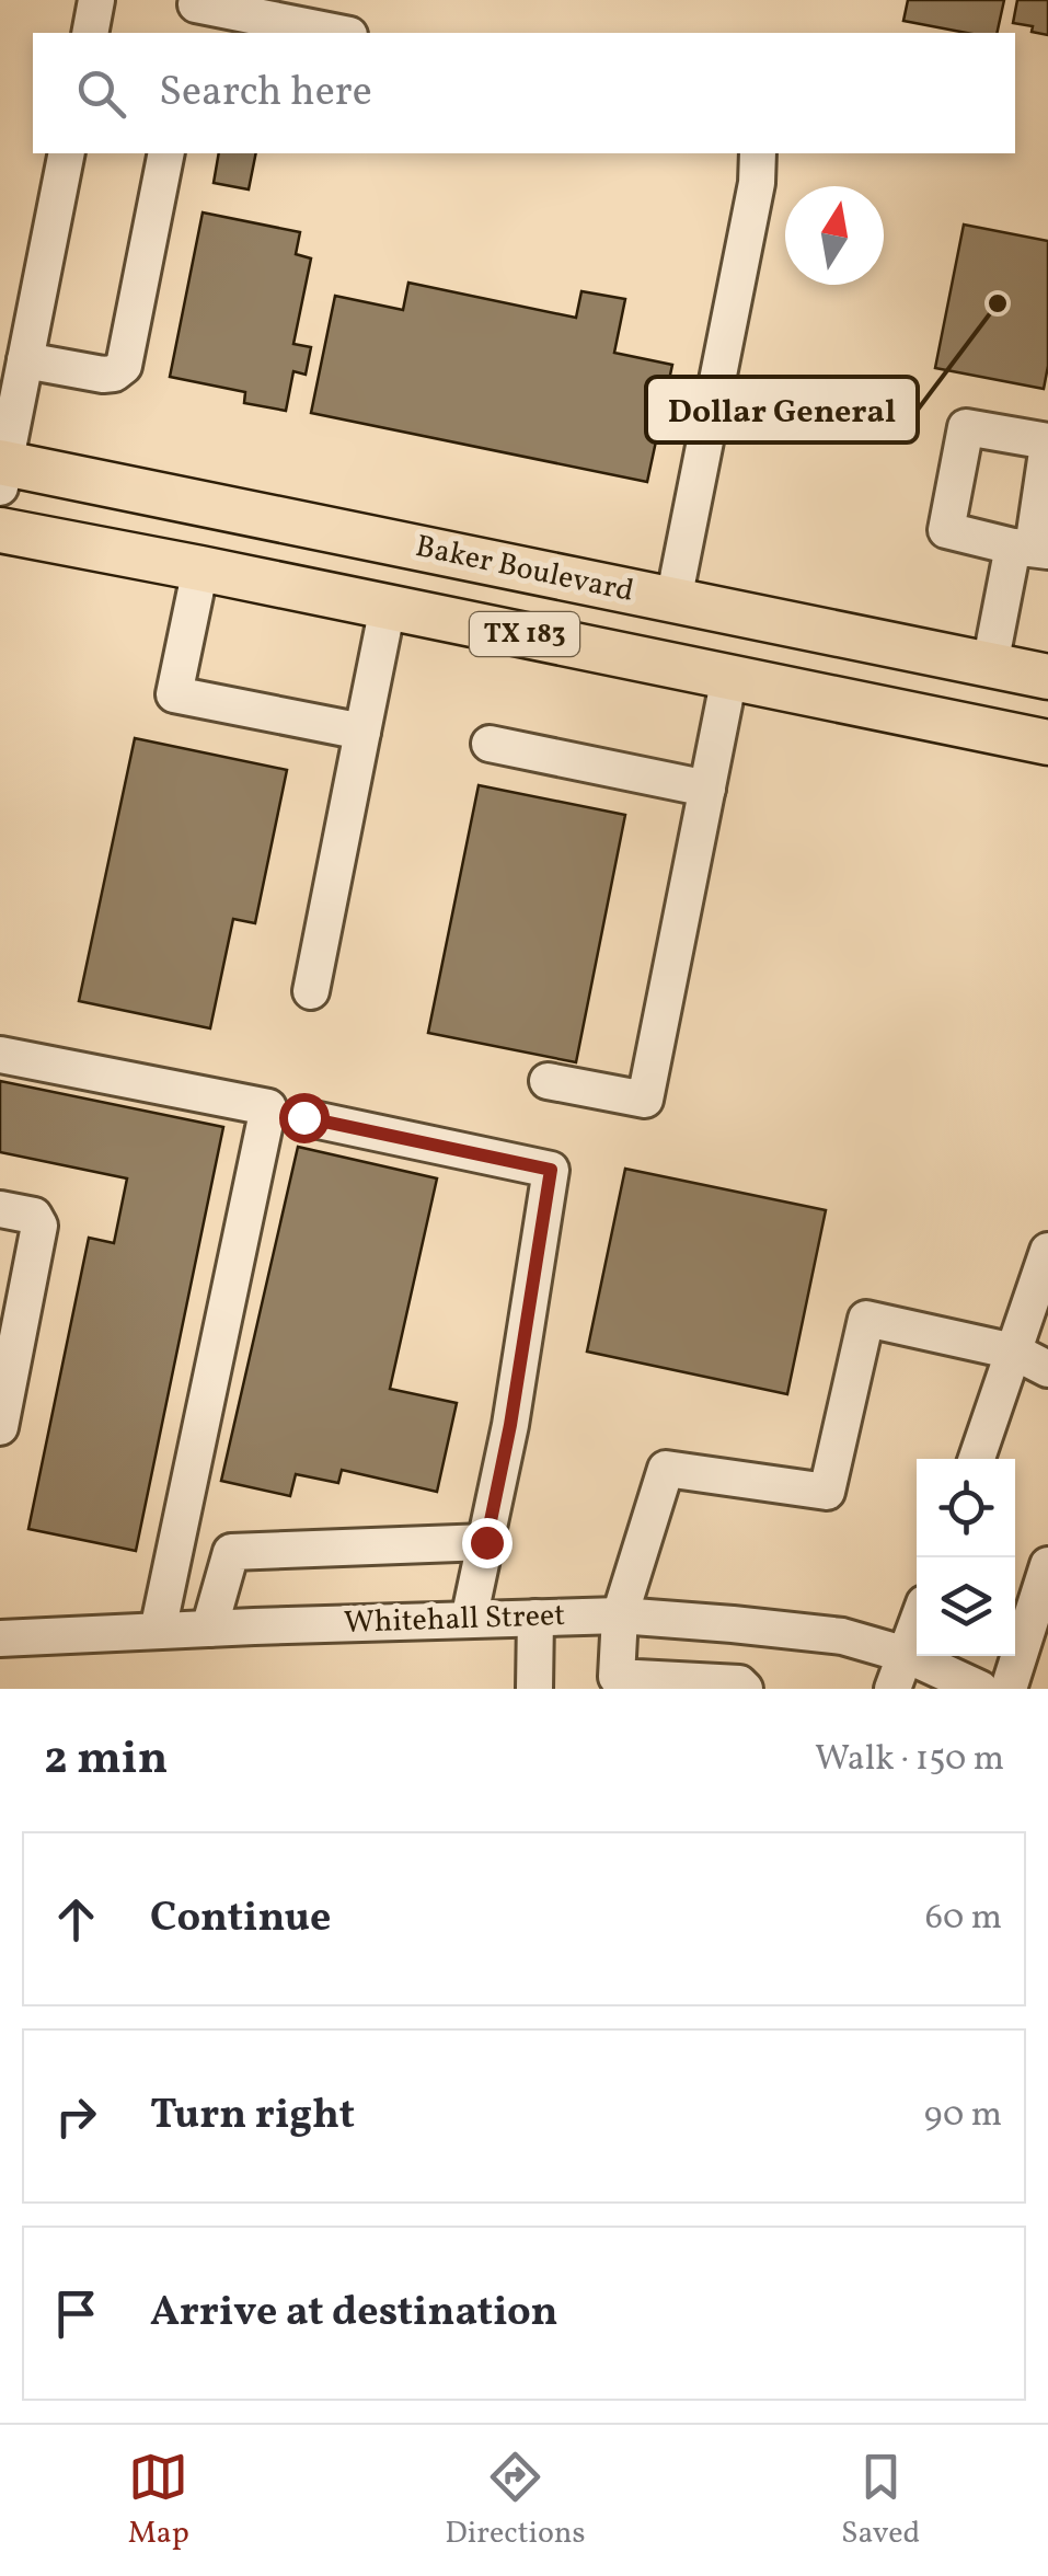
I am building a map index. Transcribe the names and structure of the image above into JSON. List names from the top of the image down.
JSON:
{
  "streets": {
    "main road": ["Baker Boulevard", "TX 183"],
    "street": ["Whitehall Street"]
  },
  "places": ["Dollar General"],
  "north": "top",
  "page": {
    "search": "Search here",
    "heading": ["2 min", "Walk · 150 m"],
    "list": [
      ["Continue", "60 m"],
      ["Turn right", "90 m"],
      "Arrive at destination"
    ],
    "nav": ["Map", "Directions", "Saved"]
  }
}
